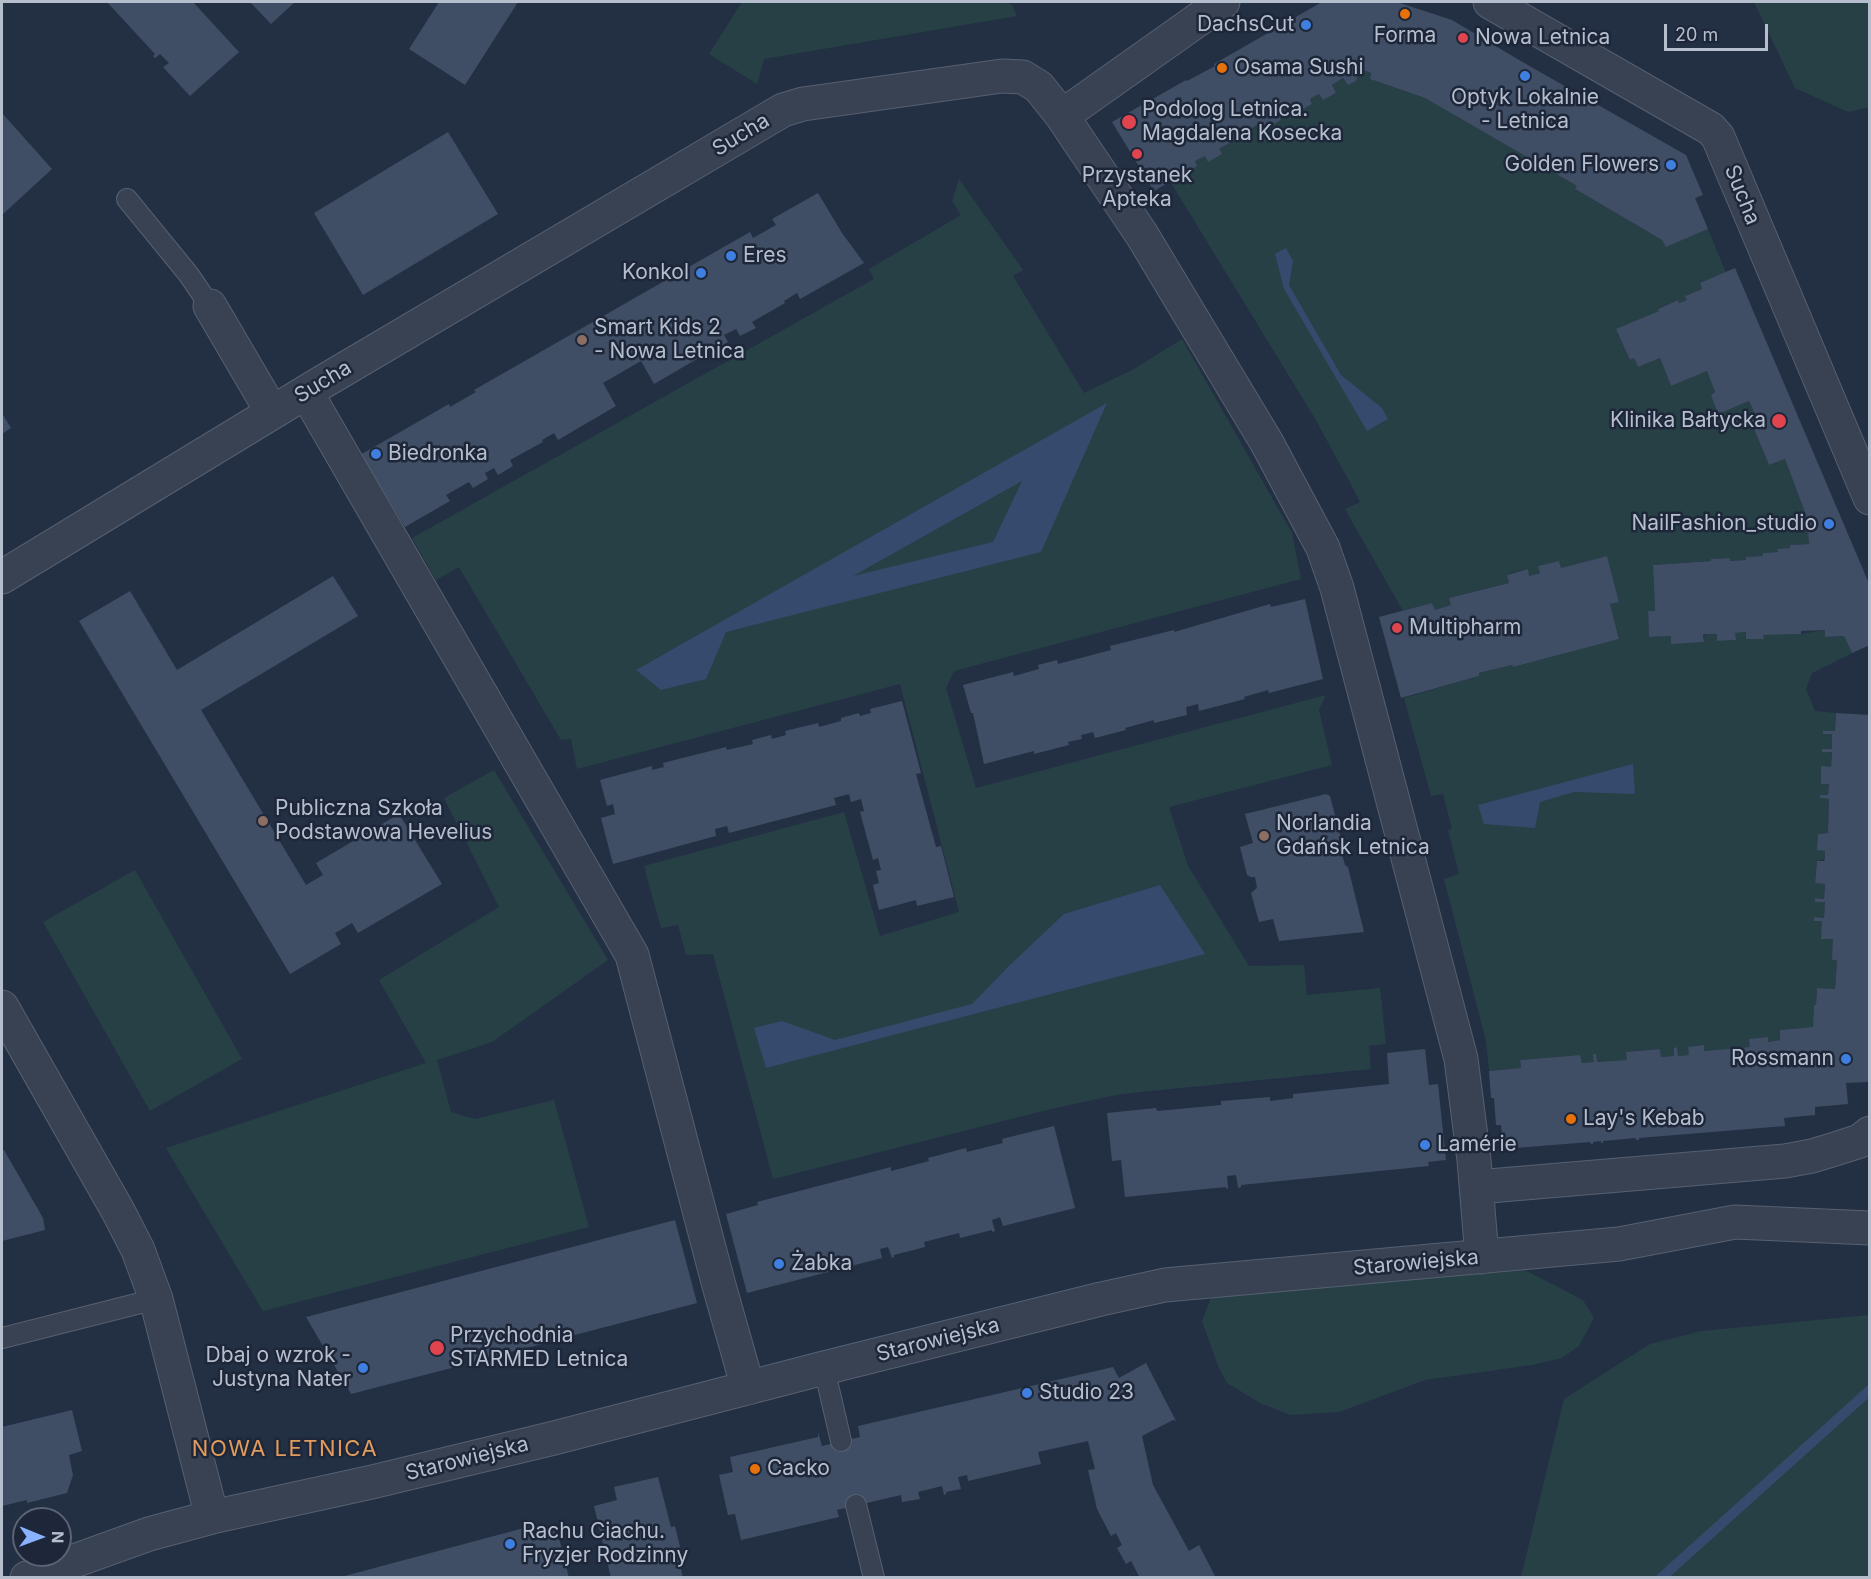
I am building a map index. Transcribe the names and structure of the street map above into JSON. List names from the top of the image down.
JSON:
{
  "streets": {
    "street": ["Sucha", "Starowiejska"]
  },
  "crossings": [
    ["Sucha", "Starowiejska"]
  ],
  "districts": ["NOWA LETNICA"],
  "places": [
    "Forma",
    "DachsCut",
    "Nowa Letnica",
    "Osama Sushi",
    "Optyk Lokalnie - Letnica",
    "Podolog Letnica. Magdalena Kosecka",
    "Przystanek Apteka",
    "Golden Flowers",
    "Eres",
    "Konkol",
    "Smart Kids 2 - Nowa Letnica",
    "Klinika Bałtycka",
    "Biedronka",
    "NailFashion_studio",
    "Multipharm",
    "Publiczna Szkoła Podstawowa Hevelius",
    "Norlandia Gdańsk Letnica",
    "Rossmann",
    "Lay's Kebab",
    "Lamérie",
    "Żabka",
    "Przychodnia STARMED Letnica",
    "Dbaj o wzrok - Justyna Nater",
    "Studio 23",
    "Cacko",
    "Rachu Ciachu. Fryzjer Rodzinny"
  ],
  "scale_bar": "20 m",
  "north": "right"
}
